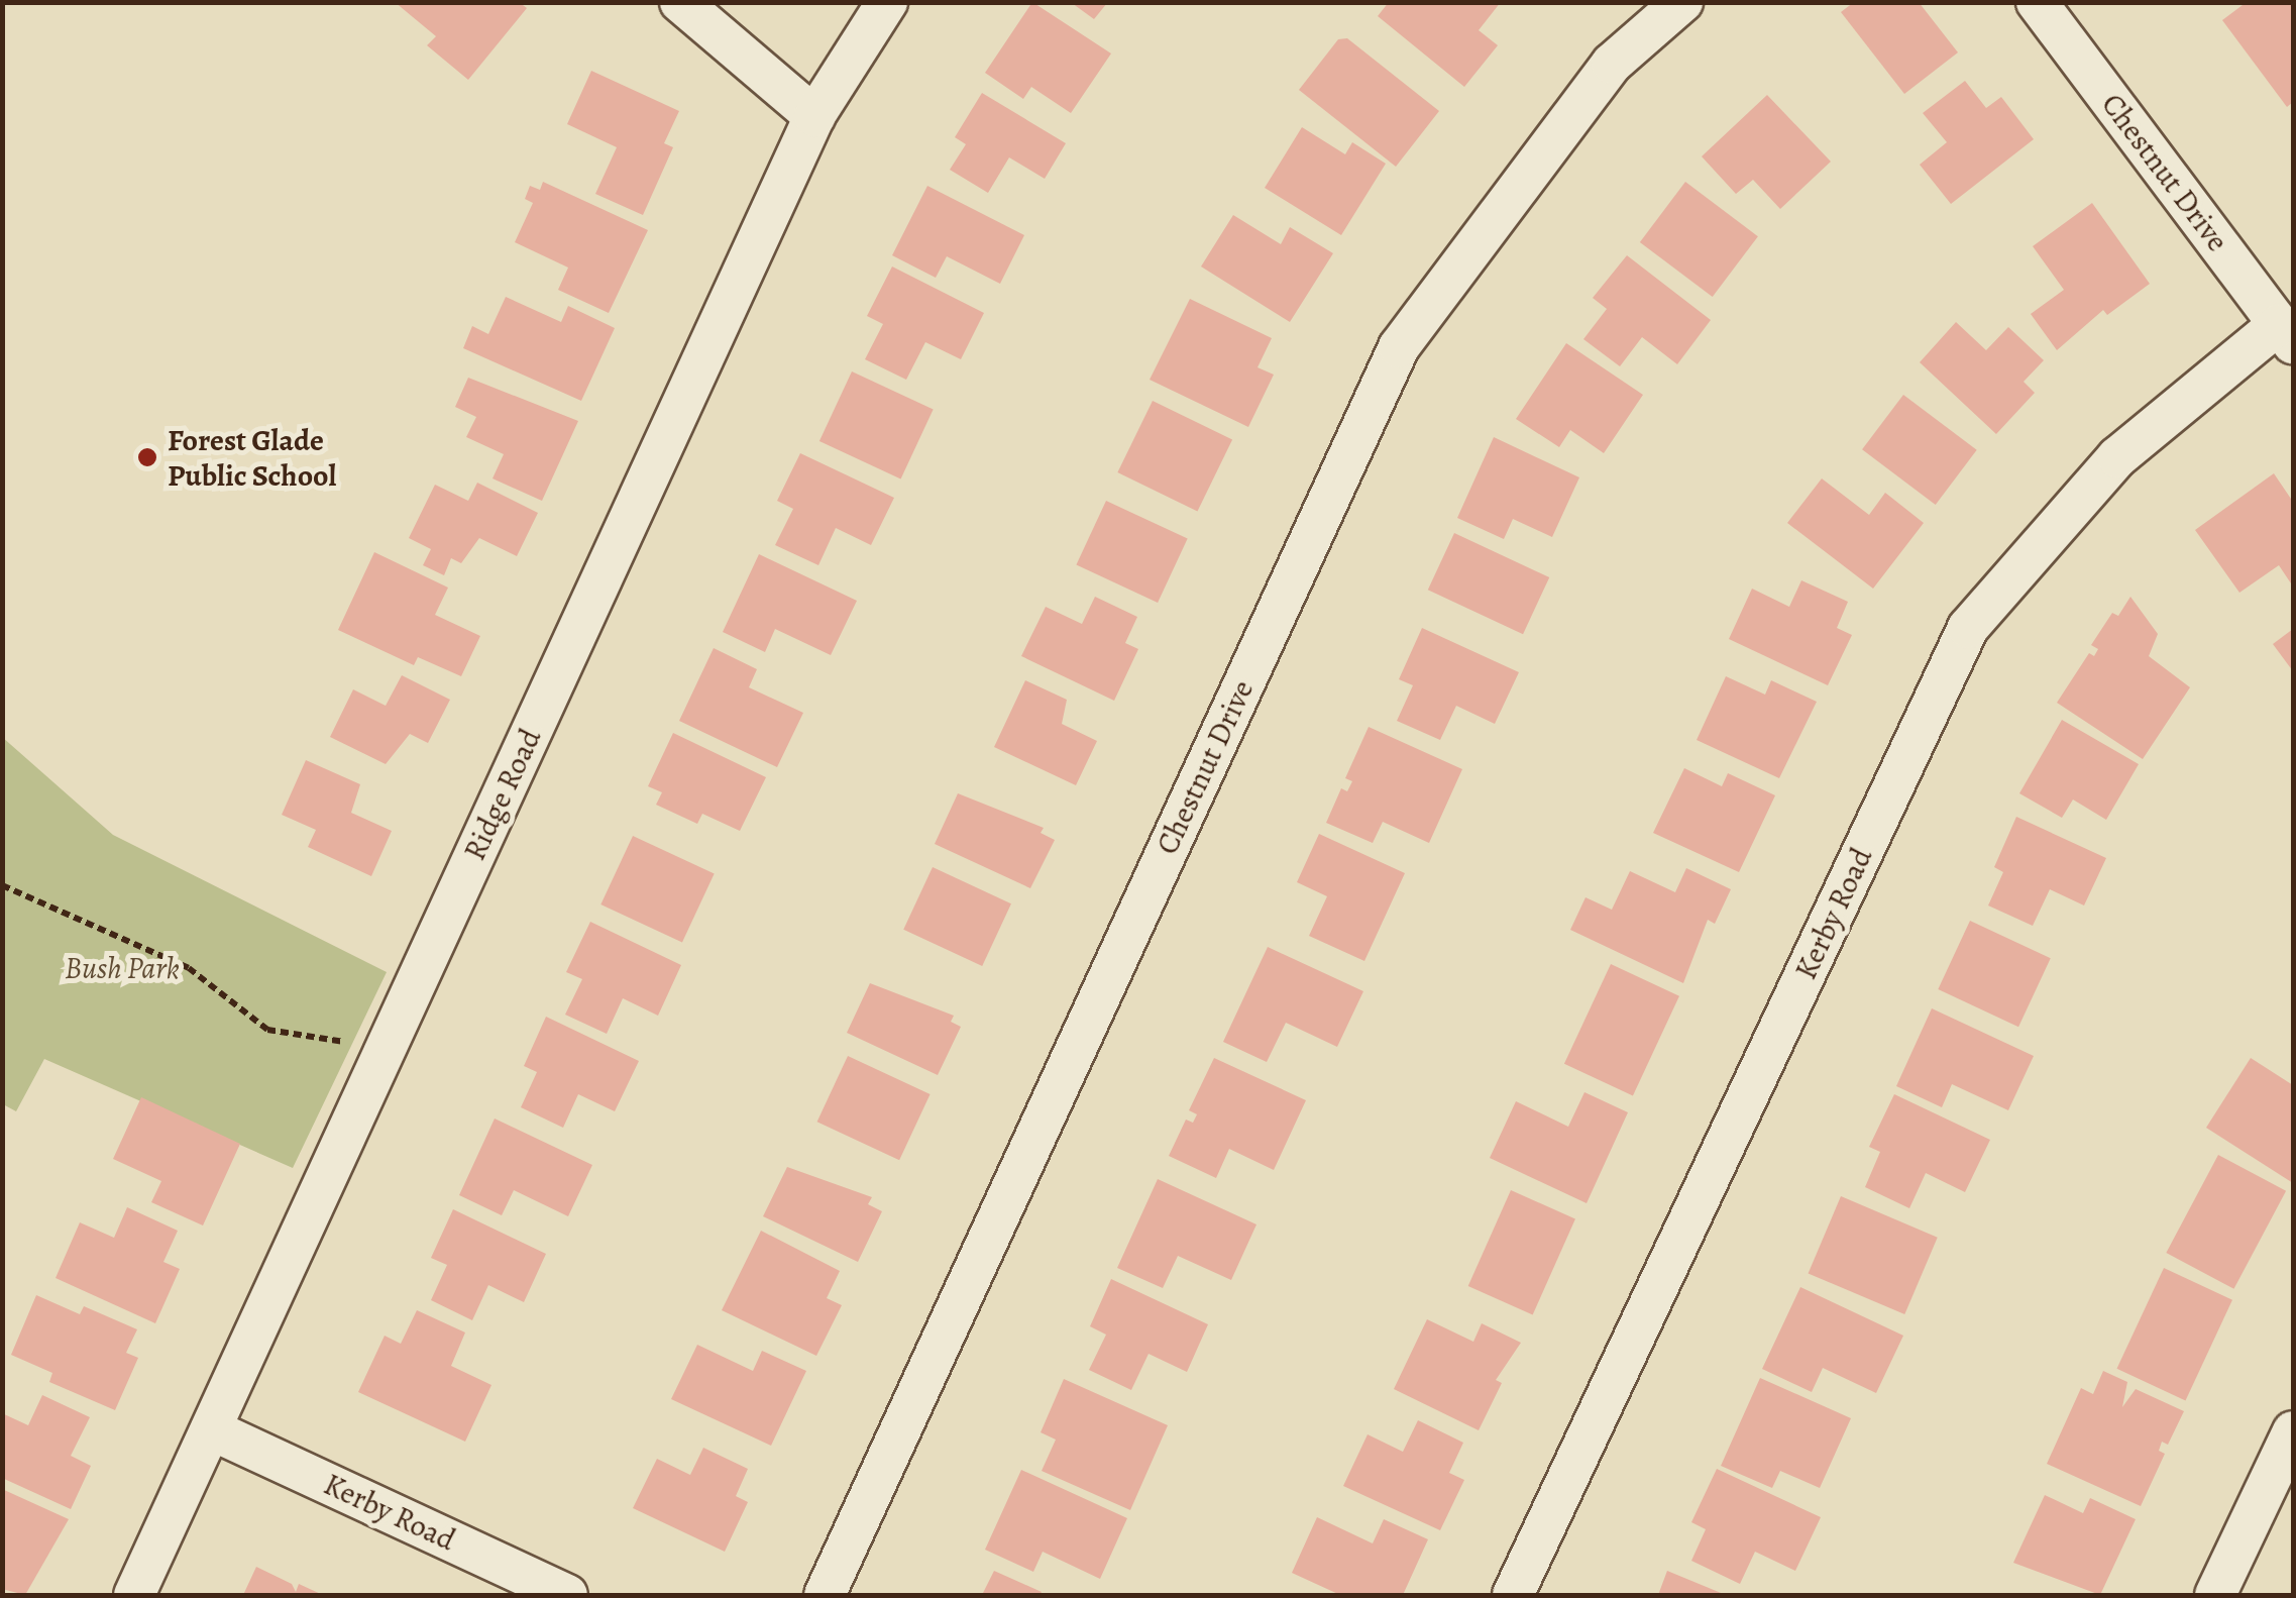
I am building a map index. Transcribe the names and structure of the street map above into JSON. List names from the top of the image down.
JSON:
{
  "streets": {
    "street": ["Chestnut Drive", "Ridge Road", "Kerby Road"]
  },
  "crossings": [
    ["Chestnut Drive", "Kerby Road"],
    ["Ridge Road", "Kerby Road"]
  ],
  "parks": ["Bush Park"],
  "places": ["Forest Glade Public School"]
}
